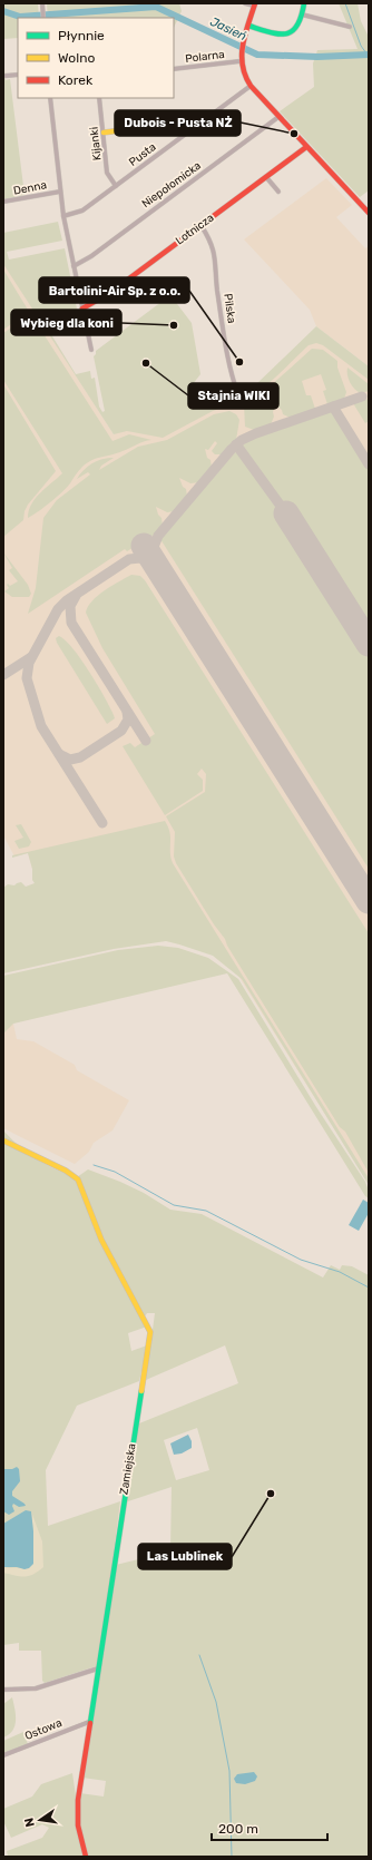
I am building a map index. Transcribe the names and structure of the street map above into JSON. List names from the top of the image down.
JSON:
{
  "streets": {
    "street": [
      "Polarna",
      "Kijanki",
      "Pusta",
      "Niepołomicka",
      "Denna",
      "Lotnicza",
      "Pilska",
      "Zamiejska",
      "Ostowa"
    ]
  },
  "crossings": [
    ["Kijanki", "Pusta"],
    ["Lotnicza", "Pilska"],
    ["Zamiejska", "Ostowa"]
  ],
  "water": ["Jasień"],
  "places": [
    "Dubois - Pusta NŻ",
    "Wybieg dla koni",
    "Bartolini-Air Sp. z o.o.",
    "Stajnia WIKI",
    "Las Lublinek"
  ],
  "legend": ["Płynnie", "Wolno", "Korek"],
  "scale_bar": "200 m",
  "north": "left"
}
